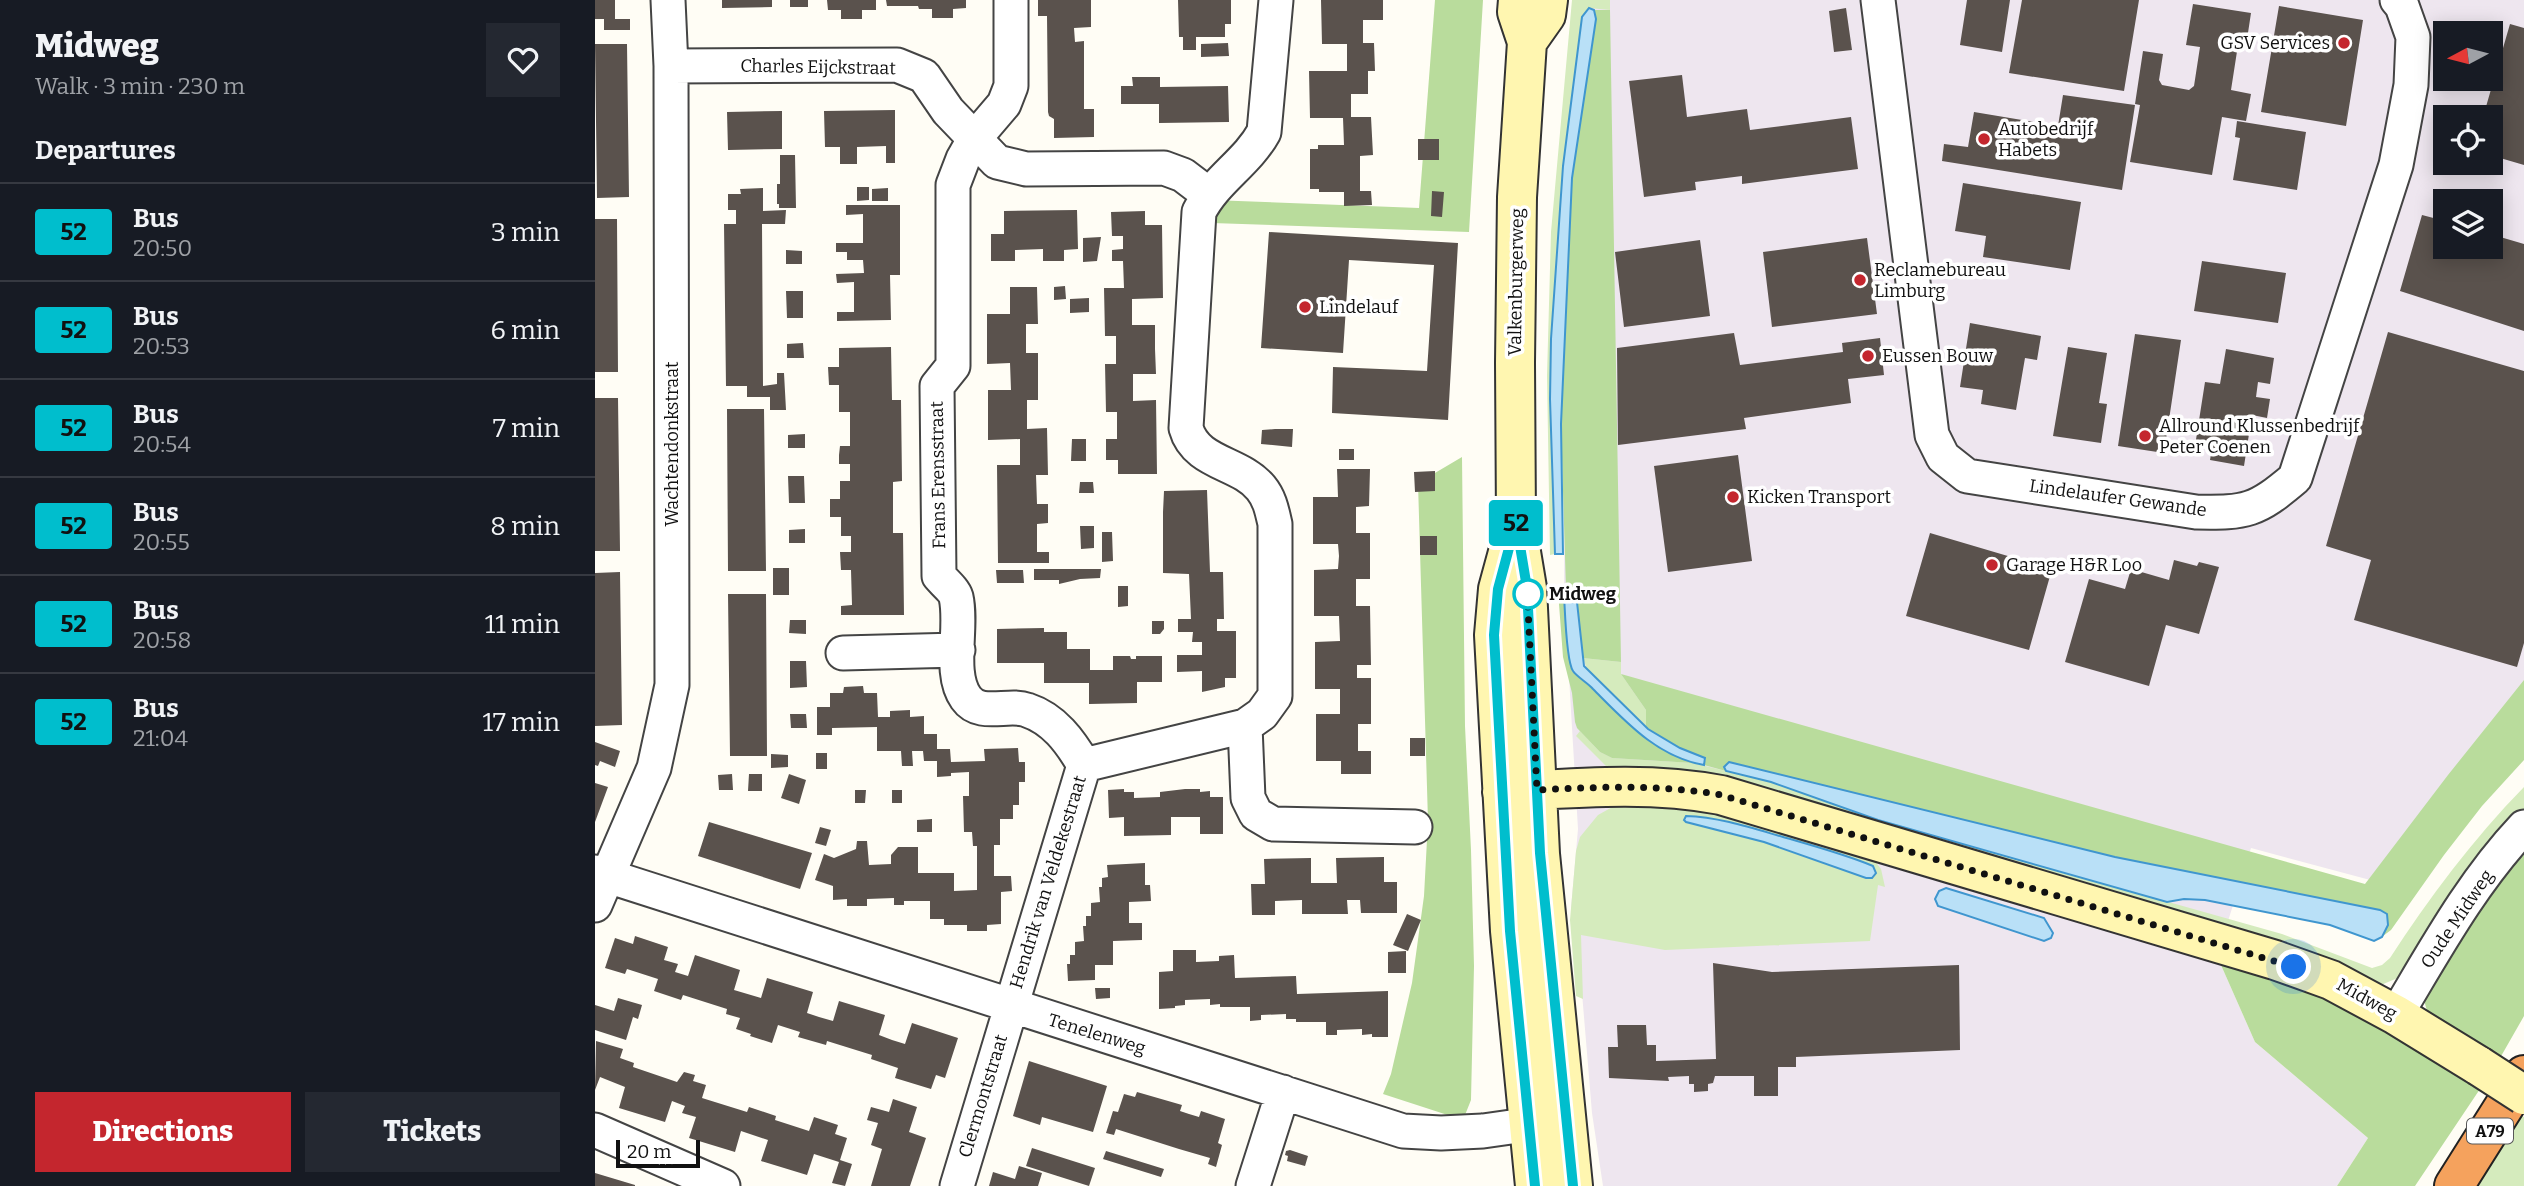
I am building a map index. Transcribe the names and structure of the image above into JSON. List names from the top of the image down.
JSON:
{
  "streets": {
    "highway": ["A79"],
    "main road": ["Valkenburgerweg", "Midweg"],
    "street": [
      "Charles Eijckstraat",
      "Wachtendonkstraat",
      "Frans Erensstraat",
      "Lindelaufer Gewande",
      "Hendrik van Veldekestraat",
      "Oude Midweg",
      "Tenelenweg",
      "Clermontstraat"
    ]
  },
  "crossings": [
    ["Charles Eijckstraat", "Wachtendonkstraat"],
    ["Charles Eijckstraat", "Frans Erensstraat"],
    ["Charles Eijckstraat", "Hendrik van Veldekestraat"],
    ["Valkenburgerweg", "Midweg"],
    ["Valkenburgerweg", "Tenelenweg"],
    ["Wachtendonkstraat", "Tenelenweg"],
    ["Frans Erensstraat", "Hendrik van Veldekestraat"],
    ["Hendrik van Veldekestraat", "Tenelenweg"],
    ["Hendrik van Veldekestraat", "Clermontstraat"],
    ["Oude Midweg", "Midweg"],
    ["Tenelenweg", "Clermontstraat"]
  ],
  "places": [
    "GSV Services",
    "Autobedrijf Habets",
    "Reclamebureau Limburg",
    "Lindelauf",
    "Eussen Bouw",
    "Allround Klussenbedrijf Peter Coenen",
    "Kicken Transport",
    "Garage H&R Loo",
    "Midweg"
  ],
  "lines": ["bus line 52"],
  "scale_bar": "20 m",
  "north": "left",
  "page": {
    "heading": [
      ["Midweg", "Walk · 3 min · 230 m"],
      "Departures"
    ],
    "on_map": "52",
    "list": [
      {
        "mark": "52",
        "name": "Bus",
        "note": "20:50",
        "value": "3 min"
      },
      {
        "mark": "52",
        "name": "Bus",
        "note": "20:53",
        "value": "6 min"
      },
      {
        "mark": "52",
        "name": "Bus",
        "note": "20:54",
        "value": "7 min"
      },
      {
        "mark": "52",
        "name": "Bus",
        "note": "20:55",
        "value": "8 min"
      },
      {
        "mark": "52",
        "name": "Bus",
        "note": "20:58",
        "value": "11 min"
      },
      {
        "mark": "52",
        "name": "Bus",
        "note": "21:04",
        "value": "17 min"
      }
    ],
    "buttons": ["Directions", "Tickets"],
    "scale": "20 m"
  }
}
